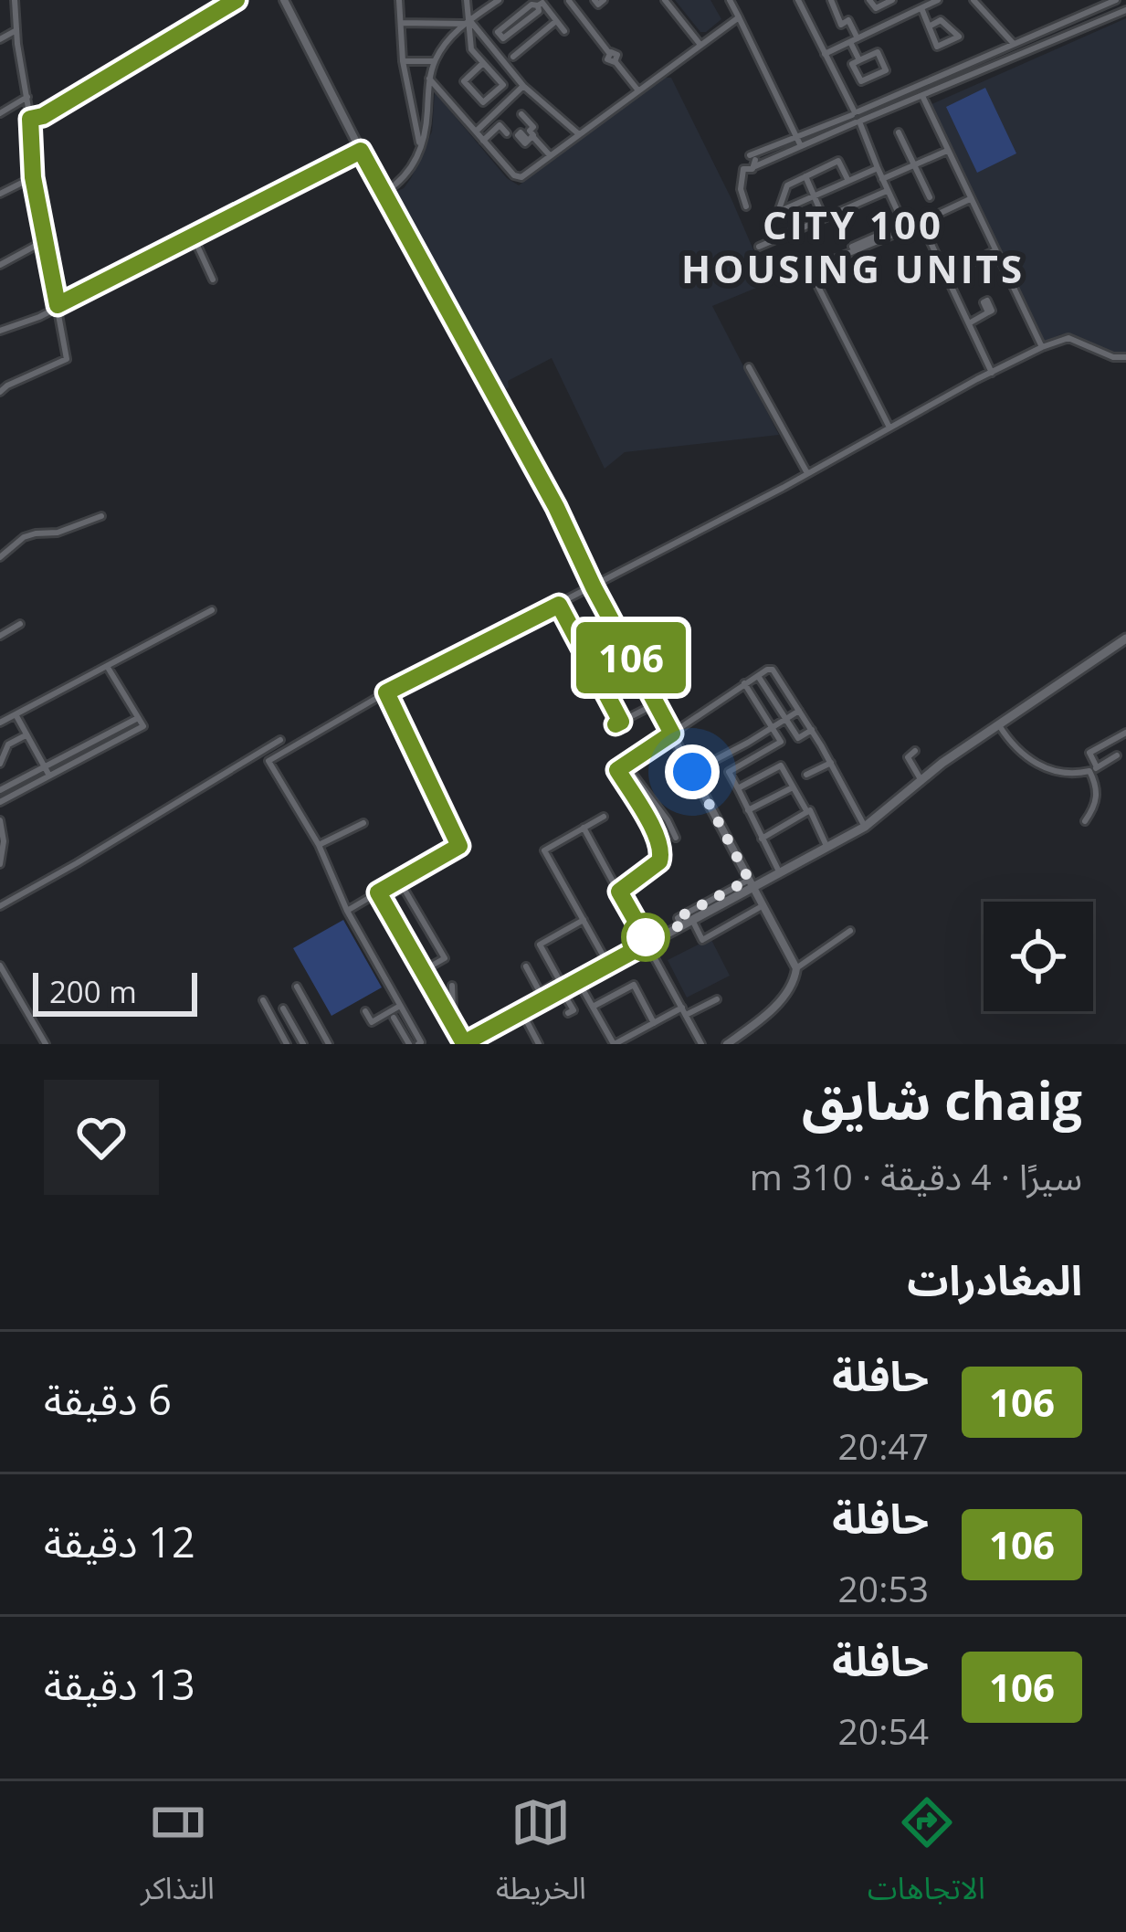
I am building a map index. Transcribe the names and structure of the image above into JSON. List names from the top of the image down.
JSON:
{
  "districts": ["CITY 100 HOUSING UNITS"],
  "lines": ["bus line 106"],
  "scale_bar": "200 m",
  "page": {
    "on_map": "106",
    "scale": "200 m",
    "heading": [
      ["chaig شايق", "سيرًا · 4 دقيقة · 310 m"],
      "المغادرات"
    ],
    "list": [
      {
        "mark": "106",
        "name": "حافلة",
        "note": "20:47",
        "value": "6 دقيقة"
      },
      {
        "mark": "106",
        "name": "حافلة",
        "note": "20:53",
        "value": "12 دقيقة"
      },
      {
        "mark": "106",
        "name": "حافلة",
        "note": "20:54",
        "value": "13 دقيقة"
      }
    ],
    "tabs": ["الاتجاهات", "الخريطة", "التذاكر"]
  }
}
